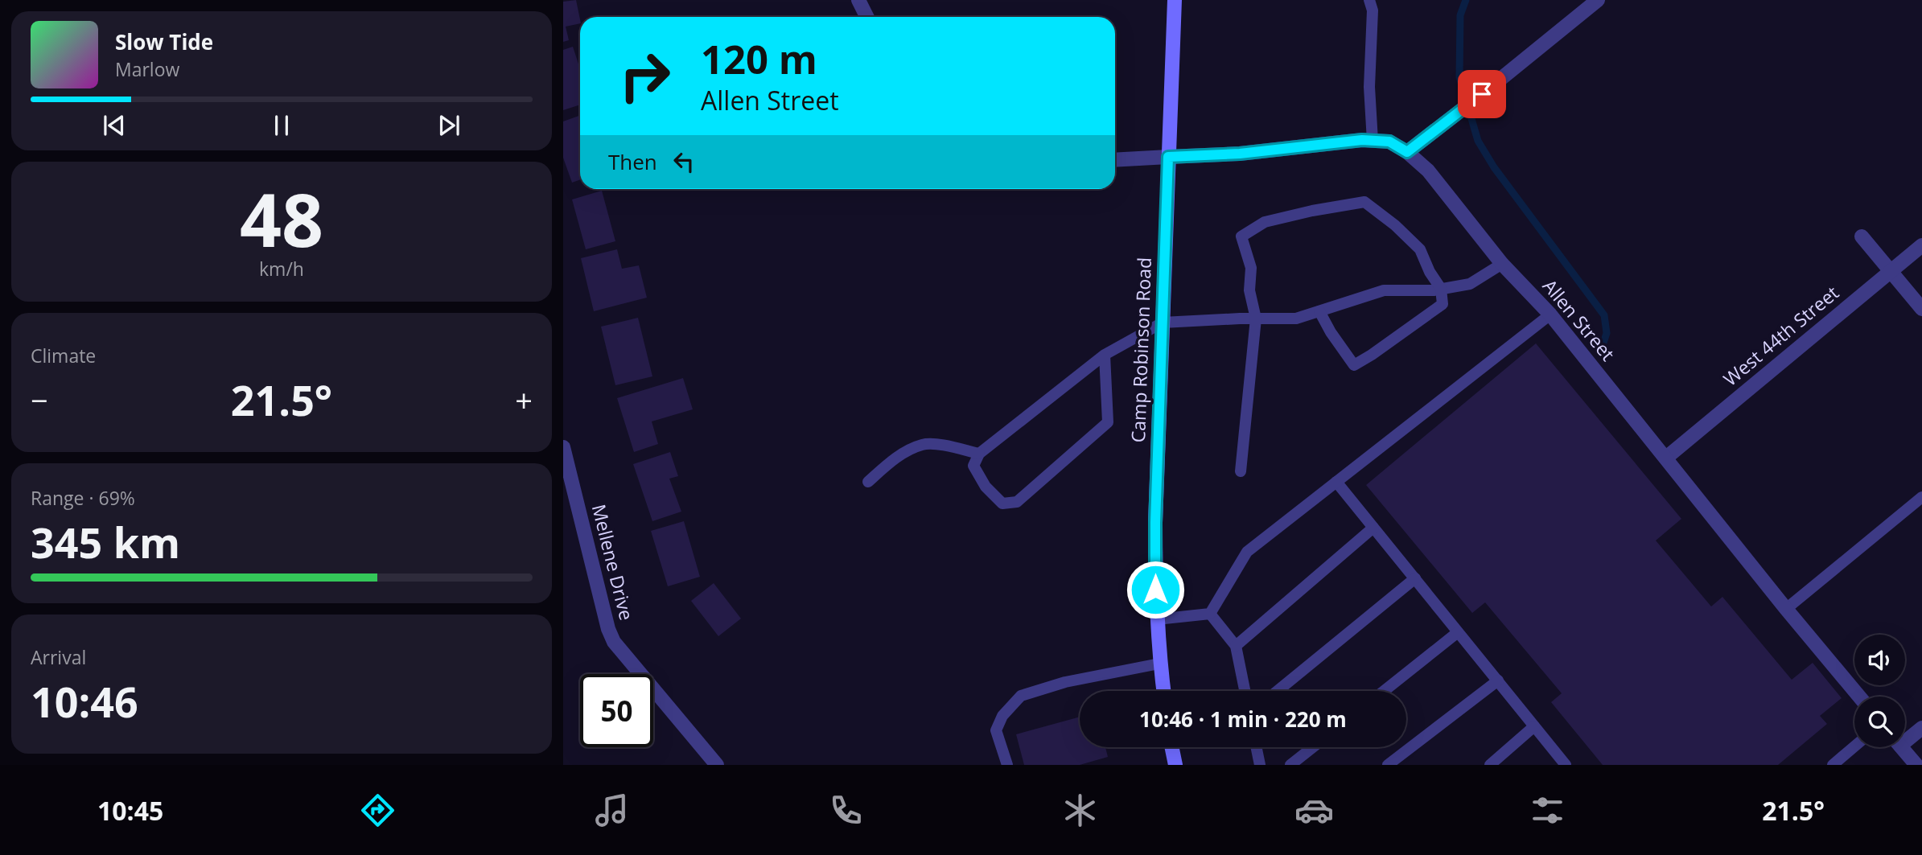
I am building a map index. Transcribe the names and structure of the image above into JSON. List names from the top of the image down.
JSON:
{
  "streets": {
    "main road": ["Camp Robinson Road"],
    "street": ["Allen Street", "West 44th Street", "Mellene Drive"]
  },
  "crossings": [
    ["Allen Street", "West 44th Street"],
    ["Allen Street", "Camp Robinson Road"]
  ],
  "page": {
    "turn": ["120 m", "Allen Street"],
    "song": ["Slow Tide", "Marlow"],
    "then": "Then",
    "tile": [
      ["48", "km/h"],
      "Climate",
      ["Range · 69%", "345 km"],
      ["Arrival", "10:46"]
    ],
    "heat": ["−", "21.5°", "+"],
    "limit": "50",
    "trip": "10:46 · 1 min · 220 m",
    "tabs": ["10:45", "21.5°"]
  }
}
